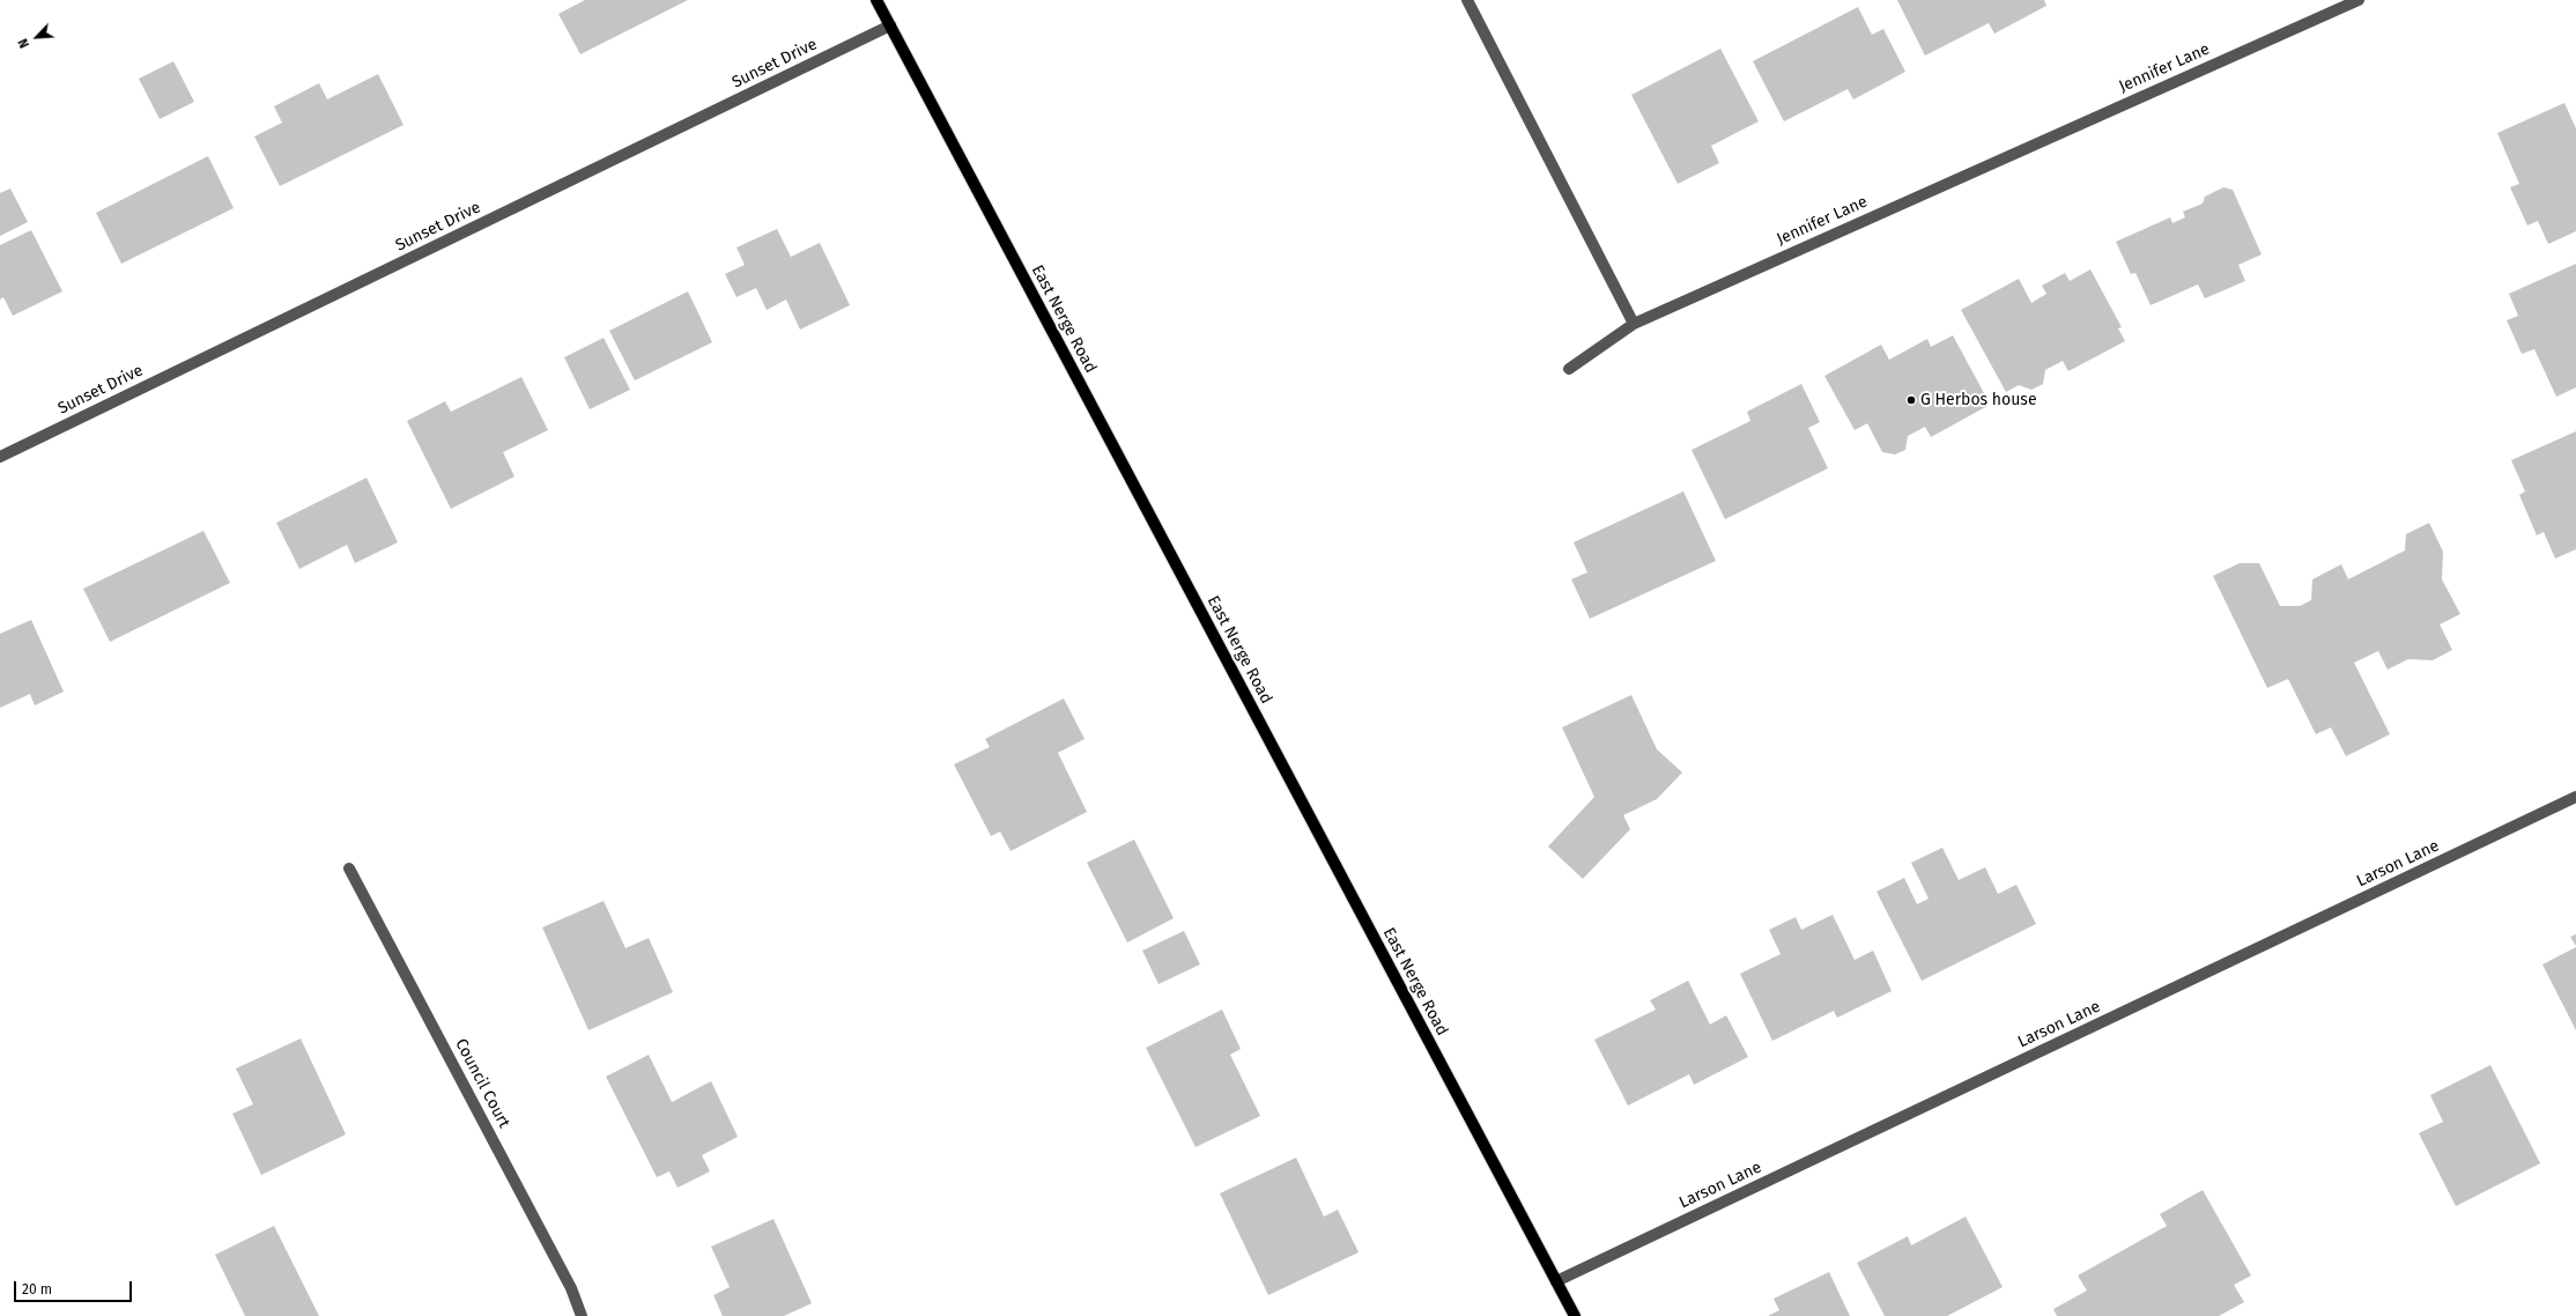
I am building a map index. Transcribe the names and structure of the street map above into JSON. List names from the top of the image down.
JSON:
{
  "streets": {
    "main road": ["East Nerge Road"],
    "street": [
      "Sunset Drive",
      "Jennifer Lane",
      "Larson Lane",
      "Council Court"
    ]
  },
  "crossings": [
    ["Sunset Drive", "East Nerge Road"],
    ["East Nerge Road", "Larson Lane"]
  ],
  "places": ["G Herbos house"],
  "scale_bar": "20 m",
  "north": "bottom left"
}
